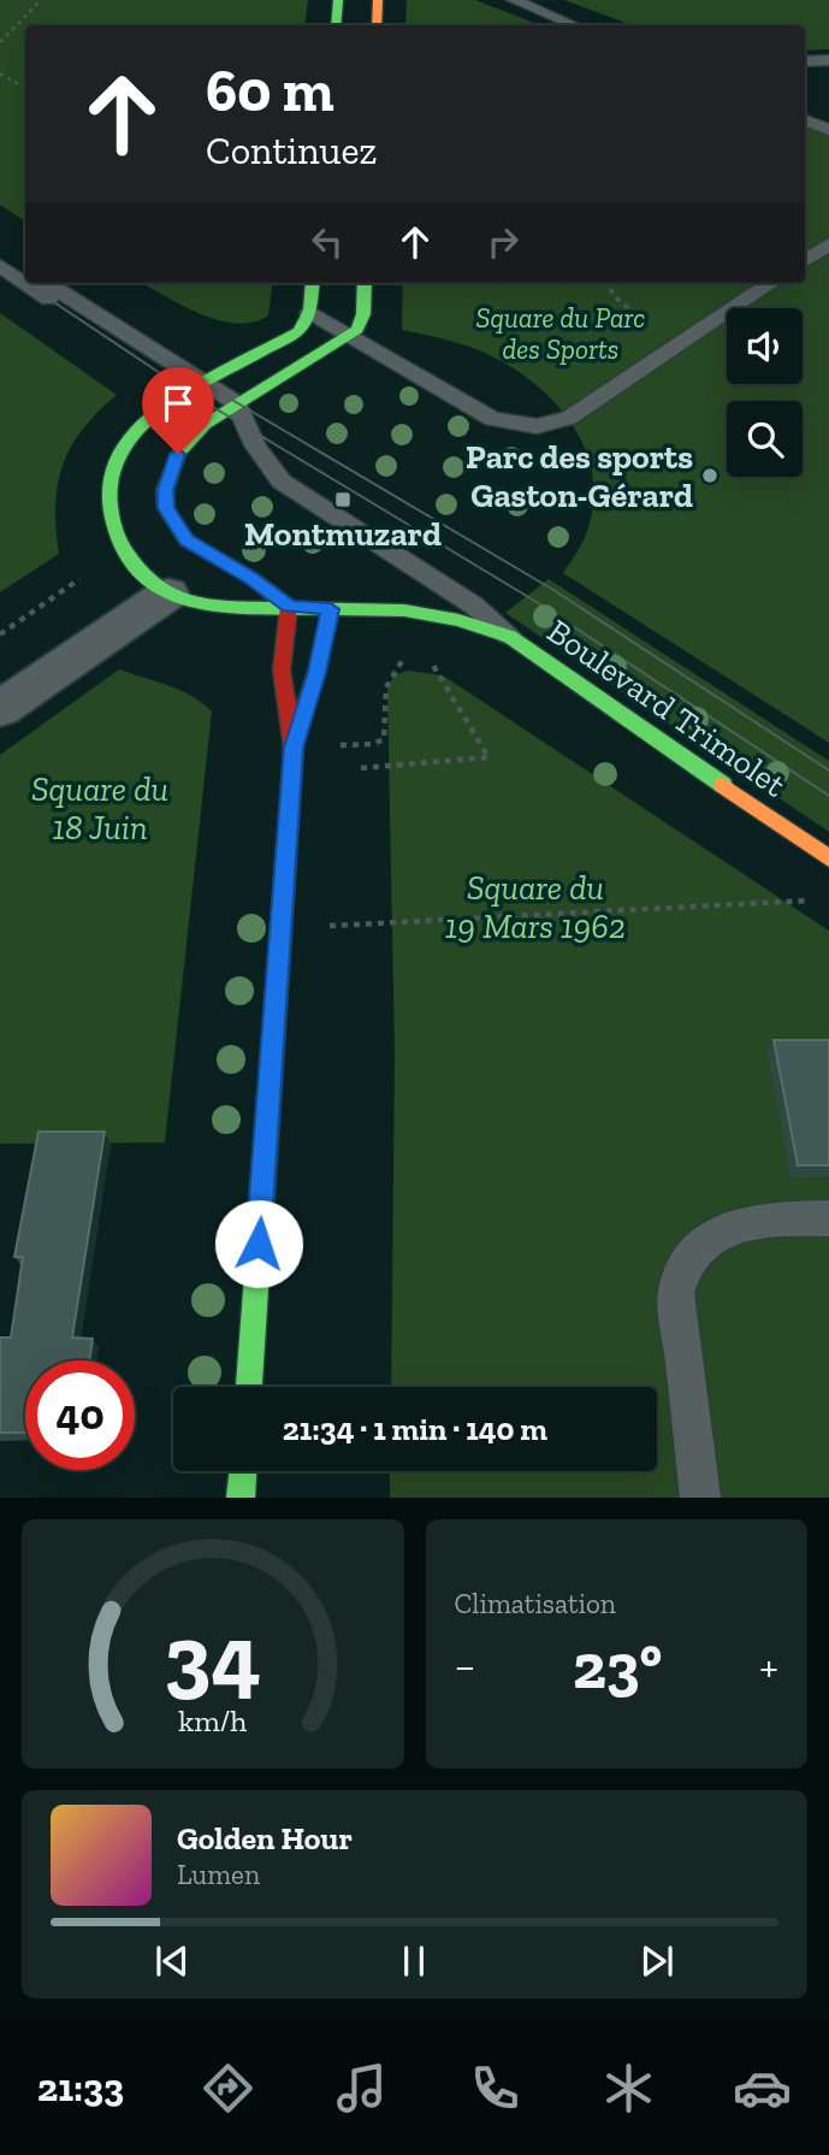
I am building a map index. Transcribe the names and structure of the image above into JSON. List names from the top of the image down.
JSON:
{
  "streets": {
    "main road": ["Boulevard Trimolet"]
  },
  "parks": ["Square du Parc des Sports", "Square du 18 Juin", "Square du 19 Mars 1962"],
  "places": {
    "other": ["Parc des sports Gaston-Gérard"],
    "transit": ["Montmuzard"]
  },
  "page": {
    "turn": ["60 m", "Continuez"],
    "limit": "40",
    "trip": "21:34 · 1 min · 140 m",
    "tile": "Climatisation",
    "heat": ["−", "23°", "+"],
    "song": ["Golden Hour", "Lumen"],
    "tabs": "21:33",
    "gauge": ["34", "km/h"]
  }
}
